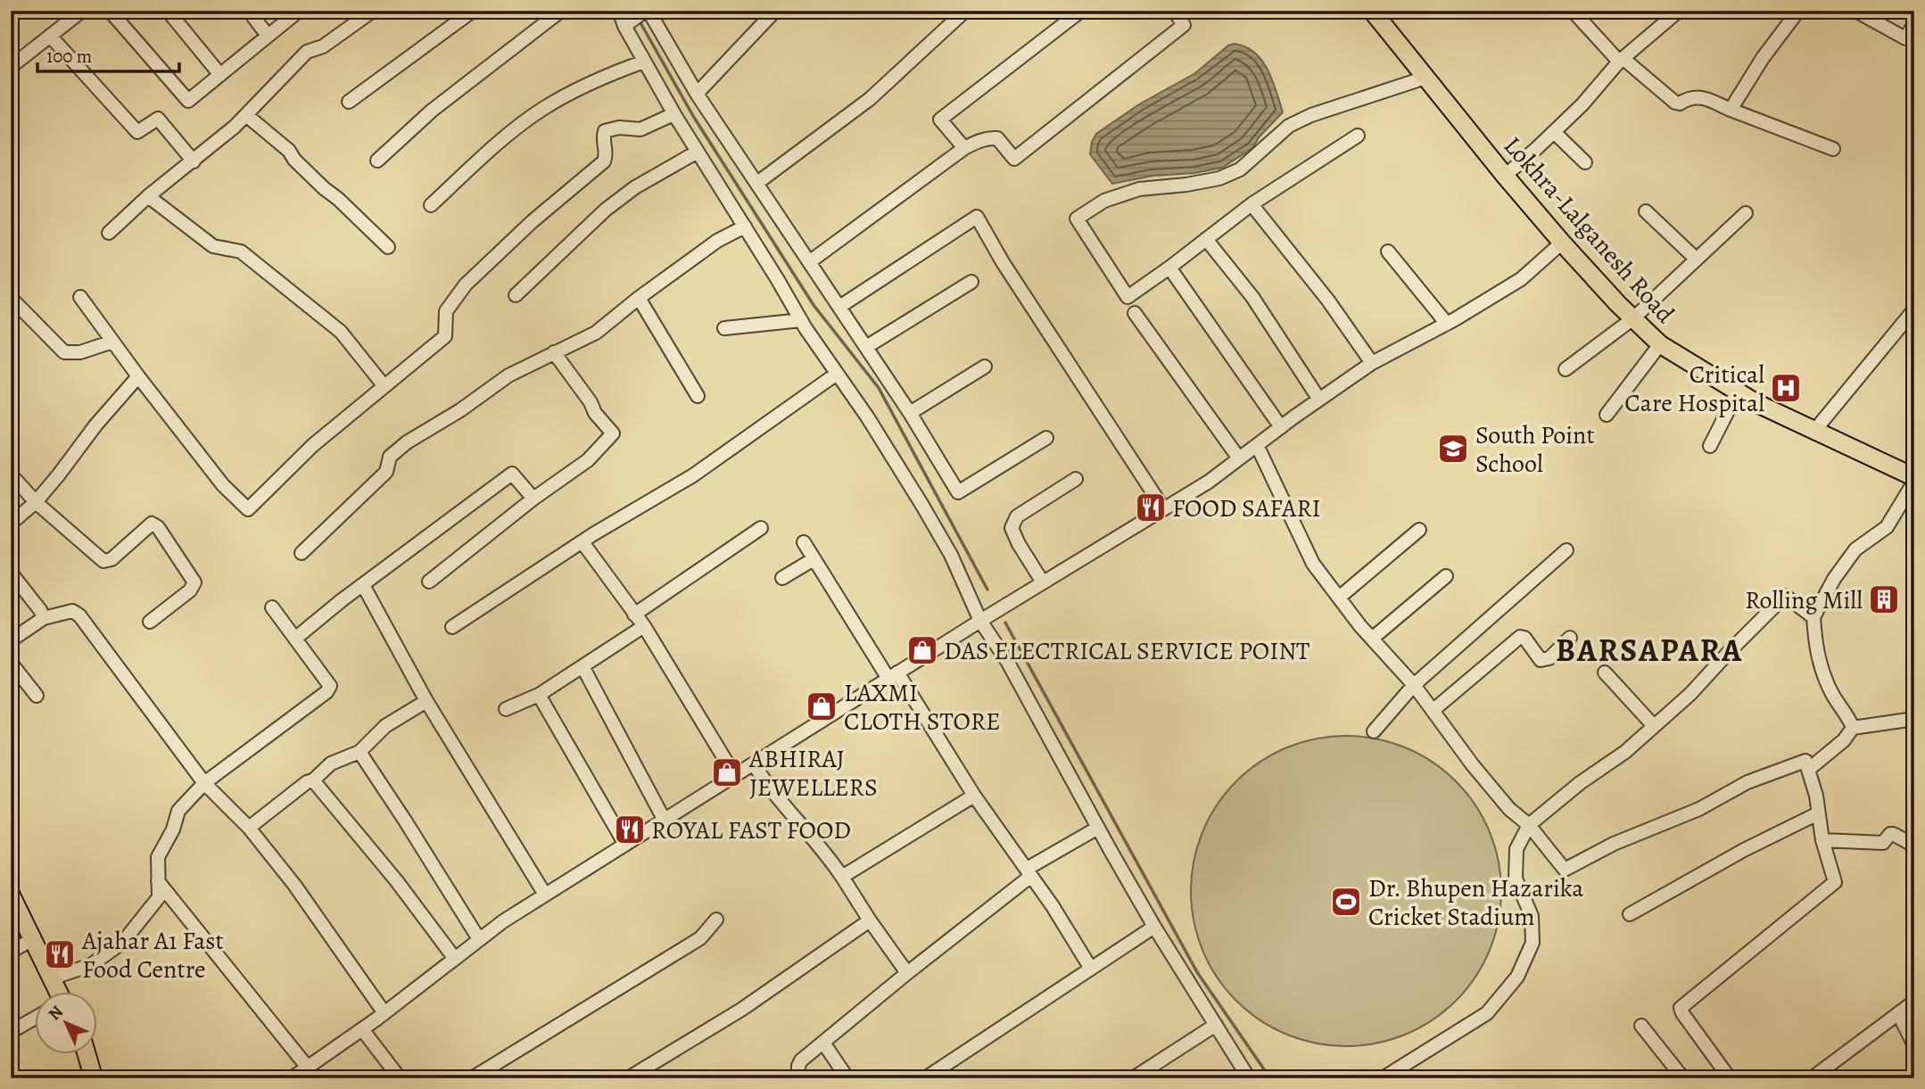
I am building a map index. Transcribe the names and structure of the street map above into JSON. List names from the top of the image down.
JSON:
{
  "streets": {
    "main road": ["Lokhra-Lalganesh Road"]
  },
  "districts": ["BARSAPARA"],
  "places": {
    "hospital": ["Critical Care Hospital"],
    "school or university": ["South Point School"],
    "restaurant": ["FOOD SAFARI", "ROYAL FAST FOOD", "Ajahar A1 Fast Food Centre"],
    "building": ["Rolling Mill"],
    "shop": ["DAS ELECTRICAL SERVICE POINT", "LAXMI CLOTH STORE", "ABHIRAJ JEWELLERS"],
    "sports": ["Dr. Bhupen Hazarika Cricket Stadium"]
  },
  "scale_bar": "100 m",
  "north": "top left"
}
